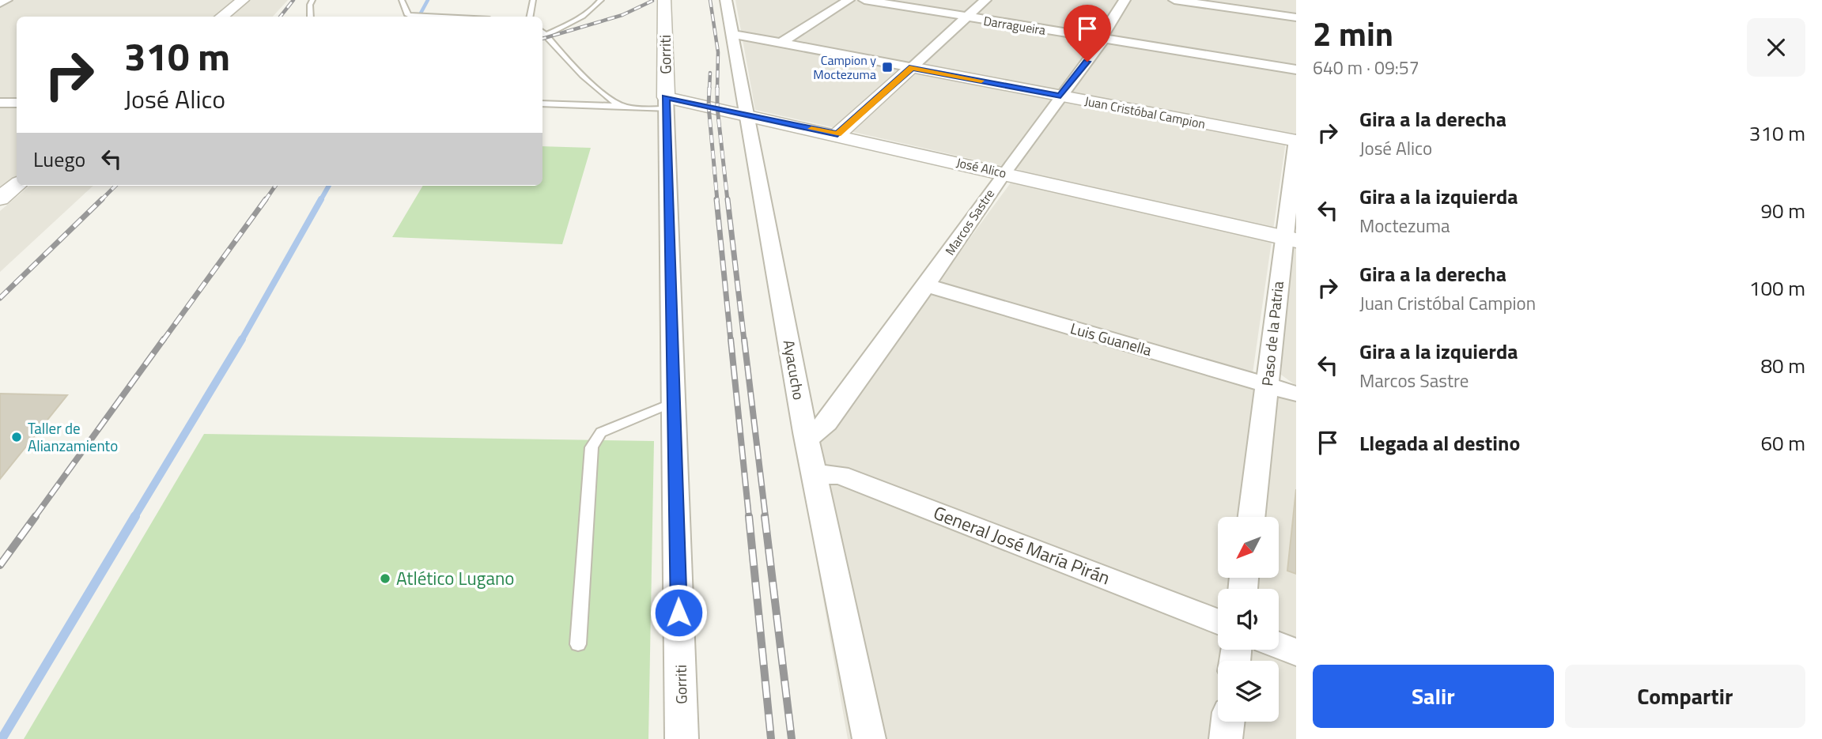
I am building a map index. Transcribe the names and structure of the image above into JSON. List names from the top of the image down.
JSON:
{
  "streets": {
    "street": [
      "Darragueira",
      "Gorriti",
      "Juan Cristóbal Campion",
      "José Alico",
      "Marcos Sastre",
      "Paso de la Patria",
      "Luis Guanella",
      "Ayacucho",
      "General José María Pirán"
    ]
  },
  "crossings": [
    ["Darragueira", "Marcos Sastre"],
    ["Gorriti", "José Alico"],
    ["Juan Cristóbal Campion", "Marcos Sastre"],
    ["Juan Cristóbal Campion", "Paso de la Patria"],
    ["Juan Cristóbal Campion", "Ayacucho"],
    ["José Alico", "Marcos Sastre"],
    ["José Alico", "Paso de la Patria"],
    ["José Alico", "Ayacucho"],
    ["Marcos Sastre", "Luis Guanella"],
    ["Marcos Sastre", "Ayacucho"],
    ["Paso de la Patria", "Luis Guanella"],
    ["Ayacucho", "General José María Pirán"]
  ],
  "places": {
    "transit": ["Campion y Moctezuma"],
    "other": ["Taller de Alianzamiento", "Atlético Lugano"]
  },
  "north": "bottom left",
  "page": {
    "heading": ["2 min", "640 m · 09:57"],
    "turn": ["310 m", "José Alico"],
    "list": [
      {
        "name": "Gira a la derecha",
        "note": "José Alico",
        "value": "310 m"
      },
      {
        "name": "Gira a la izquierda",
        "note": "Moctezuma",
        "value": "90 m"
      },
      {
        "name": "Gira a la derecha",
        "note": "Juan Cristóbal Campion",
        "value": "100 m"
      },
      {
        "name": "Gira a la izquierda",
        "note": "Marcos Sastre",
        "value": "80 m"
      },
      {
        "name": "Llegada al destino",
        "value": "60 m"
      }
    ],
    "then": "Luego",
    "buttons": ["Salir", "Compartir"]
  }
}
